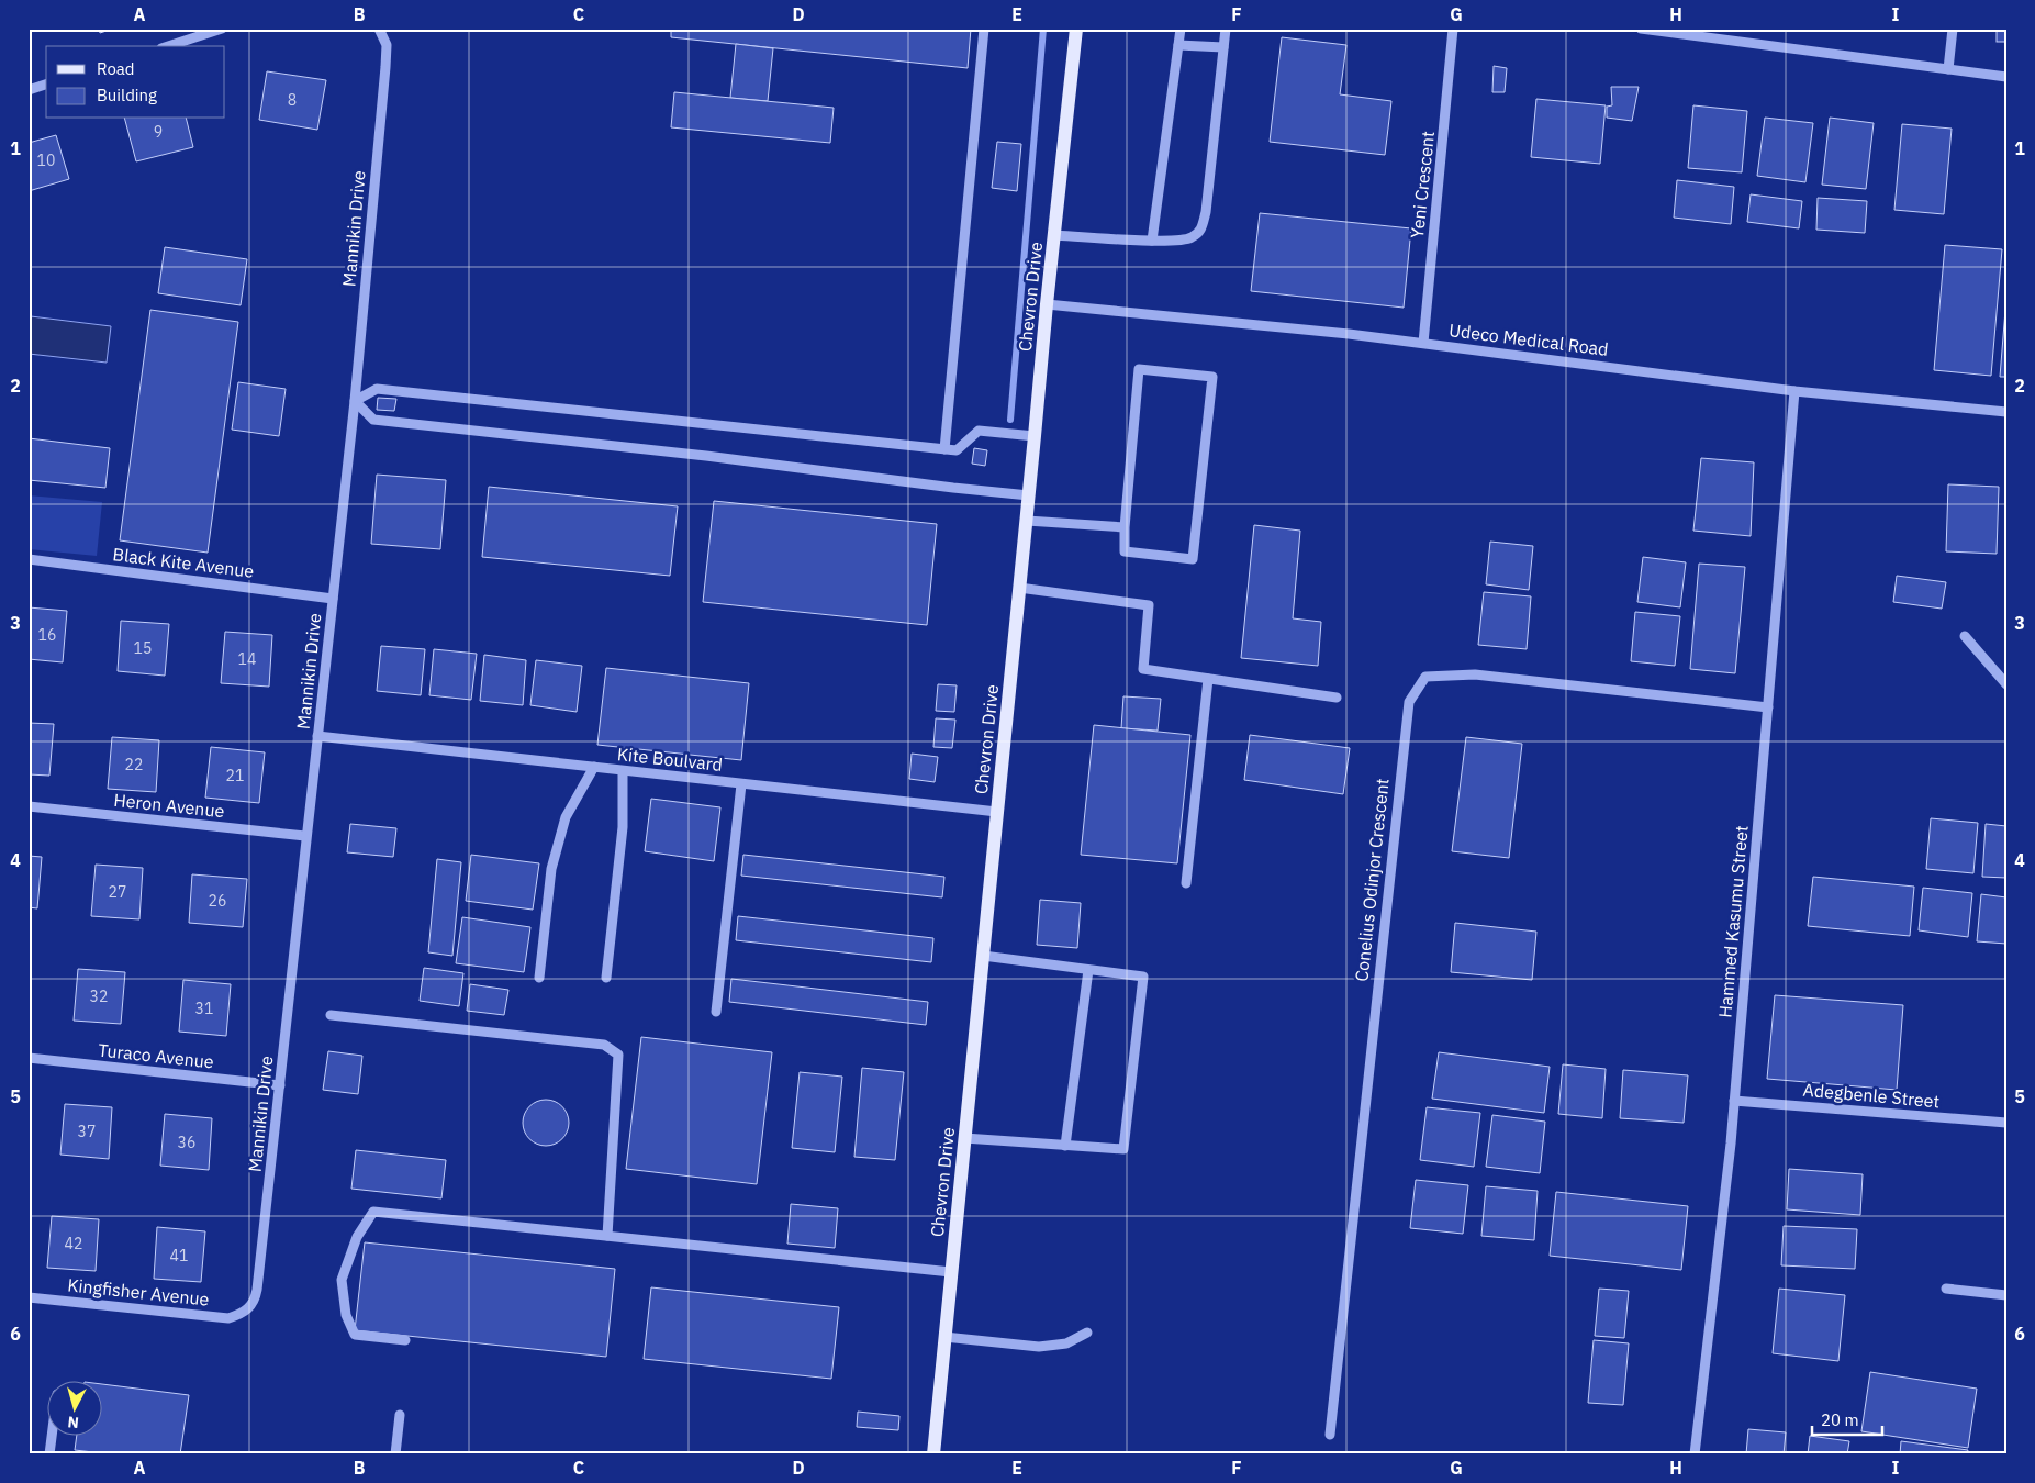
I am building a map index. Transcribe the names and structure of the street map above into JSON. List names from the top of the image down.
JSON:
{
  "streets": {
    "main road": ["Chevron Drive"],
    "street": [
      "Yeni Crescent",
      "Mannikin Drive",
      "Udeco Medical Road",
      "Black Kite Avenue",
      "Kite Boulvard",
      "Heron Avenue",
      "Conelius Odinjor Crescent",
      "Hammed Kasumu Street",
      "Turaco Avenue",
      "Adegbenle Street",
      "Kingfisher Avenue"
    ]
  },
  "crossings": [
    ["Yeni Crescent", "Udeco Medical Road"],
    ["Mannikin Drive", "Black Kite Avenue"],
    ["Mannikin Drive", "Kite Boulvard"],
    ["Mannikin Drive", "Heron Avenue"],
    ["Mannikin Drive", "Turaco Avenue"],
    ["Mannikin Drive", "Kingfisher Avenue"],
    ["Chevron Drive", "Udeco Medical Road"],
    ["Chevron Drive", "Kite Boulvard"],
    ["Udeco Medical Road", "Hammed Kasumu Street"],
    ["Conelius Odinjor Crescent", "Hammed Kasumu Street"],
    ["Hammed Kasumu Street", "Adegbenle Street"]
  ],
  "house_numbers": [
    "8",
    "9",
    "10",
    "16",
    "15",
    "14",
    "22",
    "21",
    "27",
    "26",
    "32",
    "31",
    "37",
    "36",
    "42",
    "41"
  ],
  "legend": ["Road", "Building"],
  "scale_bar": "20 m",
  "north": "bottom",
  "grid": {
    "columns": [
      "A",
      "B",
      "C",
      "D",
      "E",
      "F",
      "G",
      "H",
      "I"
    ],
    "rows": [
      "1",
      "2",
      "3",
      "4",
      "5",
      "6"
    ]
  }
}
